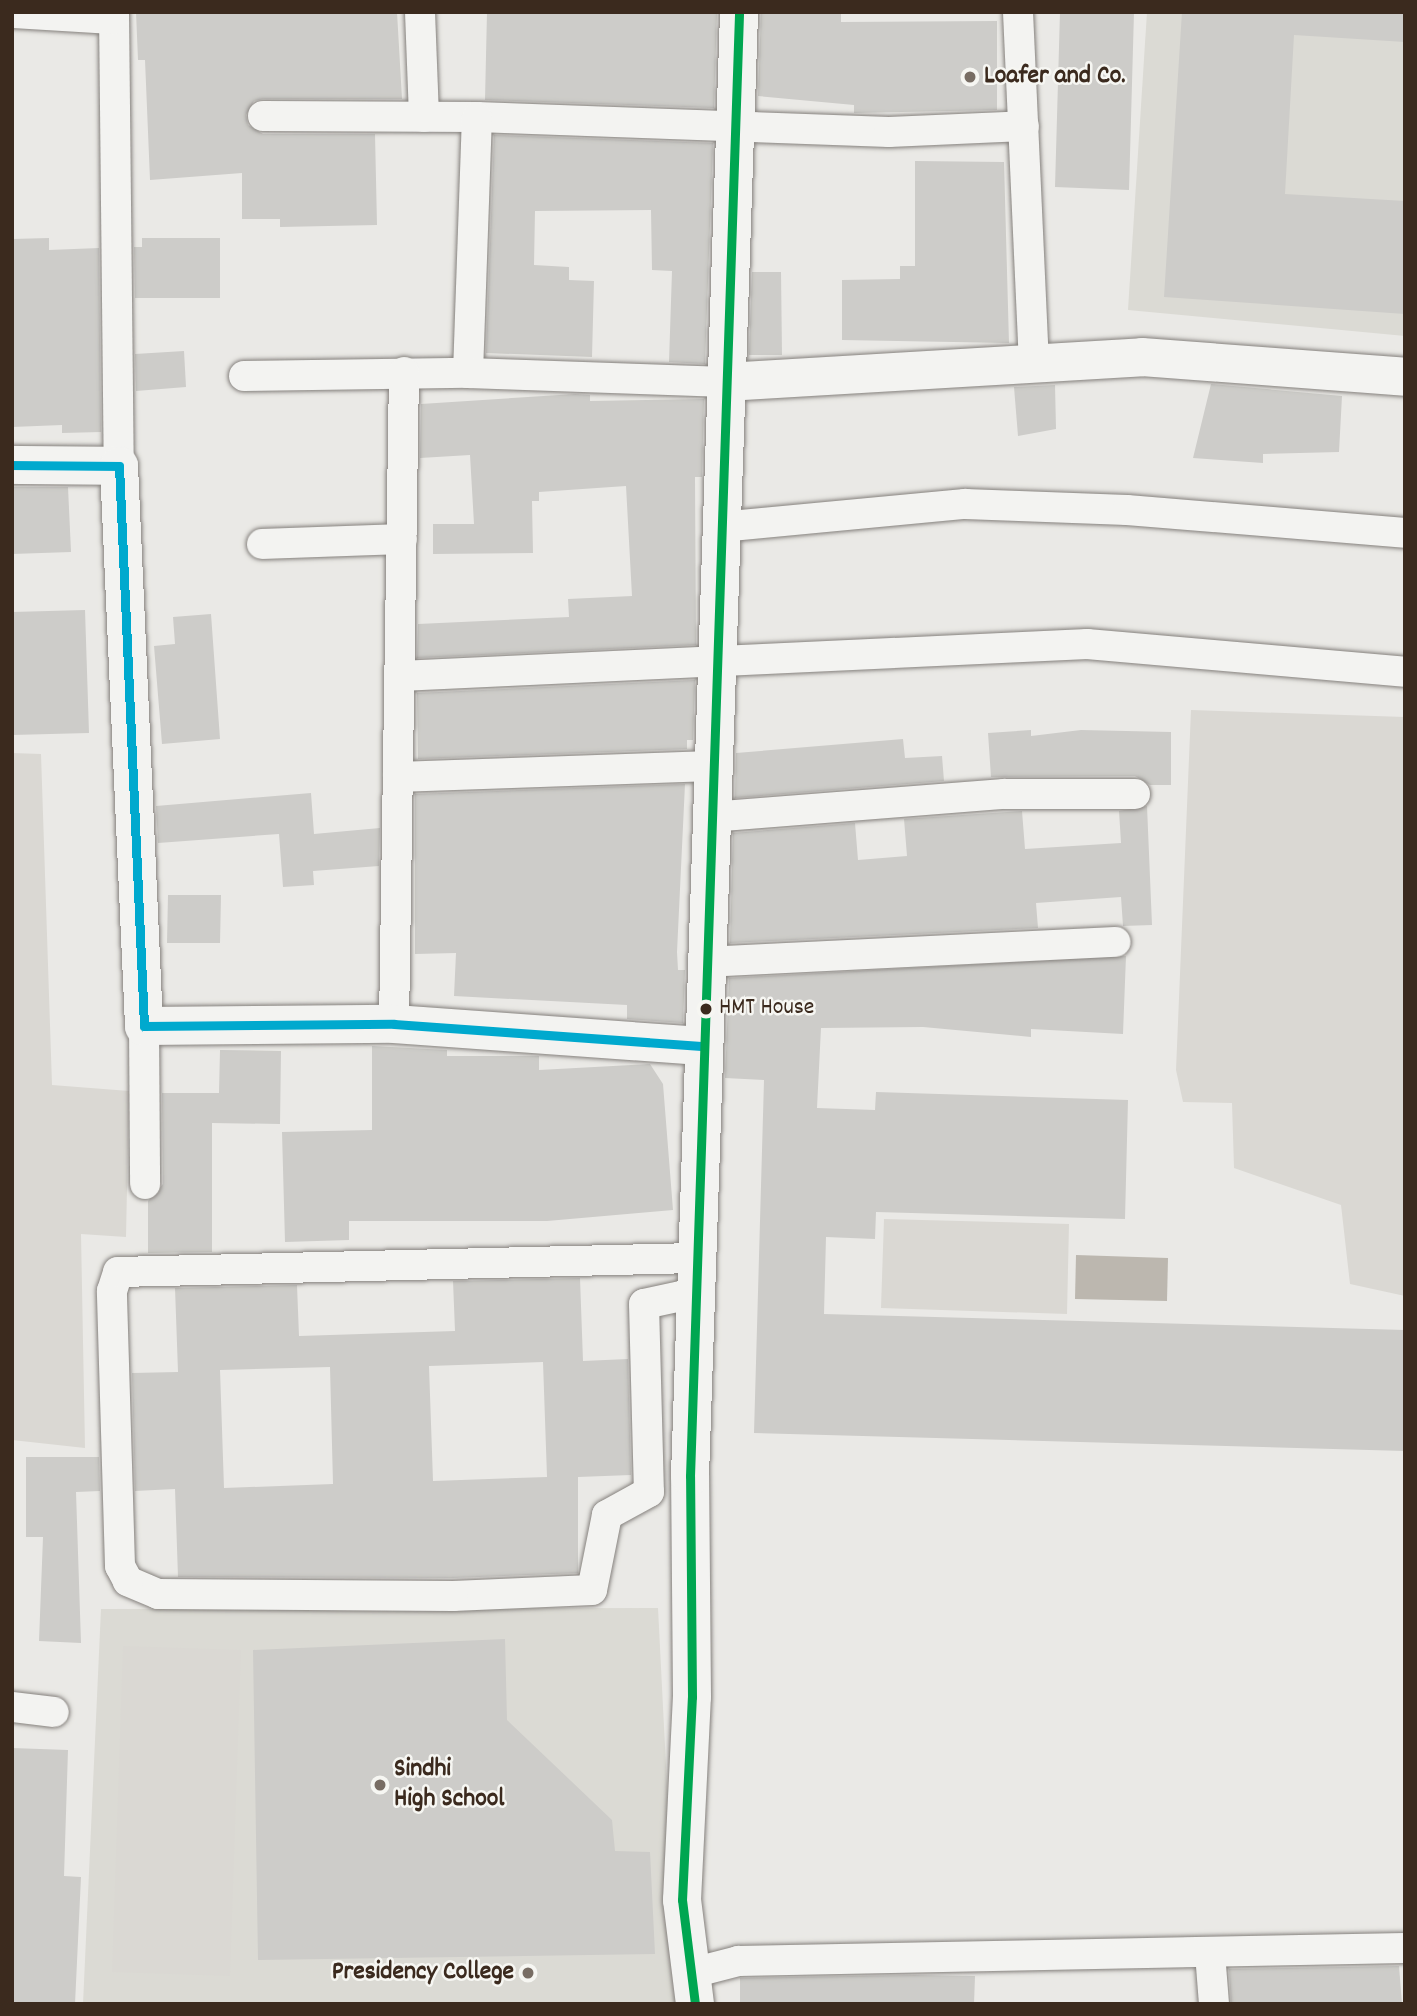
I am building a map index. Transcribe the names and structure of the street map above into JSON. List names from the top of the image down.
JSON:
{
  "places": [
    "Loafer and Co.",
    "HMT House",
    "Sindhi High School",
    "Presidency College"
  ]
}
